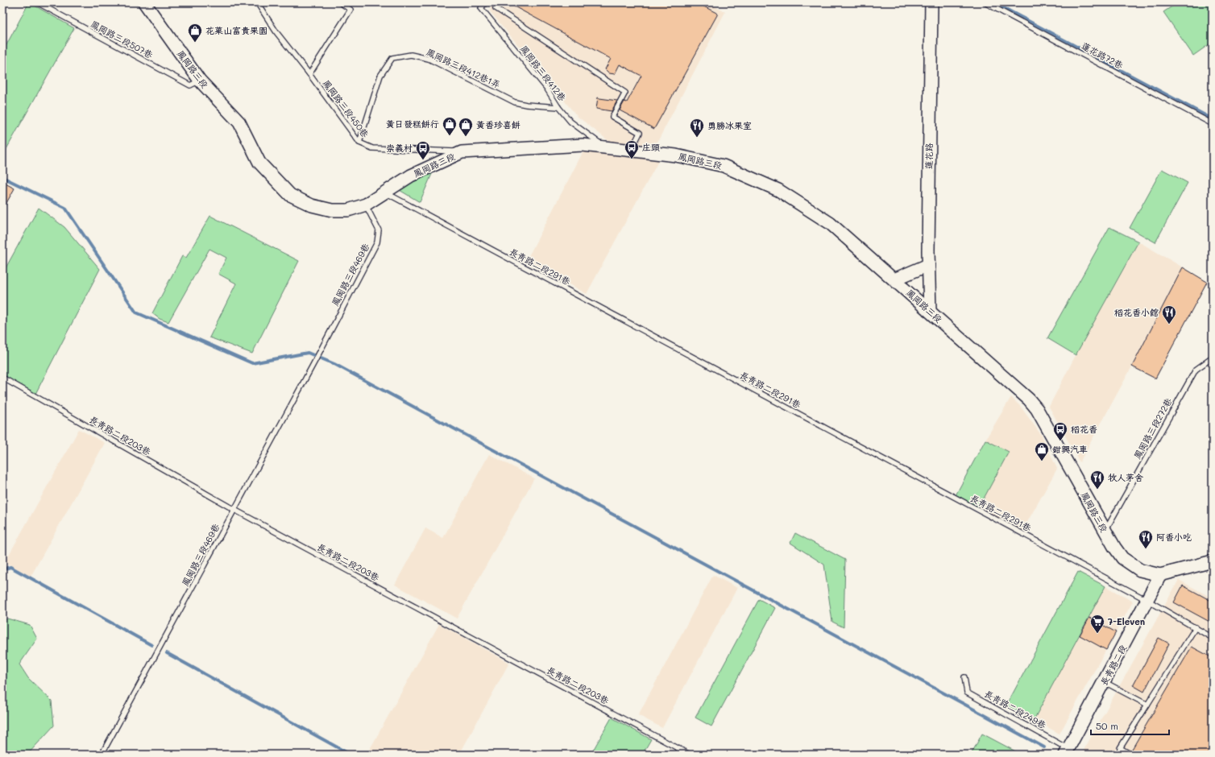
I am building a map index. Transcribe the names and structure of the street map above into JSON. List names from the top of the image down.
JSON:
{
  "streets": {
    "street": ["鳳岡路三段", "蓮花路", "長青路二段"],
    "lane": [
      "鳳岡路三段507巷",
      "蓮花路72巷",
      "鳳岡路三段412巷1弄",
      "鳳岡路三段412巷",
      "鳳岡路三段450巷",
      "長青路二段291巷",
      "鳳岡路三段469巷",
      "鳳岡路三段272巷",
      "長青路二段203巷",
      "長青路二段249巷"
    ]
  },
  "crossings": [
    ["鳳岡路三段507巷", "鳳岡路三段"],
    ["鳳岡路三段412巷1弄", "鳳岡路三段412巷"],
    ["鳳岡路三段412巷1弄", "鳳岡路三段450巷"],
    ["鳳岡路三段", "鳳岡路三段412巷"],
    ["鳳岡路三段", "鳳岡路三段450巷"],
    ["鳳岡路三段", "蓮花路"],
    ["鳳岡路三段", "長青路二段291巷"],
    ["鳳岡路三段", "鳳岡路三段469巷"],
    ["鳳岡路三段", "鳳岡路三段272巷"],
    ["鳳岡路三段", "長青路二段"],
    ["長青路二段291巷", "長青路二段"],
    ["鳳岡路三段469巷", "長青路二段203巷"],
    ["長青路二段", "長青路二段249巷"]
  ],
  "places": {
    "shop": [
      "花菓山富貴果園",
      "黃日發糕餅行",
      "黃香珍喜餅",
      "鉗興汽車"
    ],
    "restaurant": [
      "勇勝冰果室",
      "稻花香小館",
      "牧人茅舍",
      "阿香小吃"
    ],
    "bus stop": ["庄頭", "崇義村", "稻花香"],
    "supermarket": ["7-Eleven"]
  },
  "scale_bar": "50 m"
}
